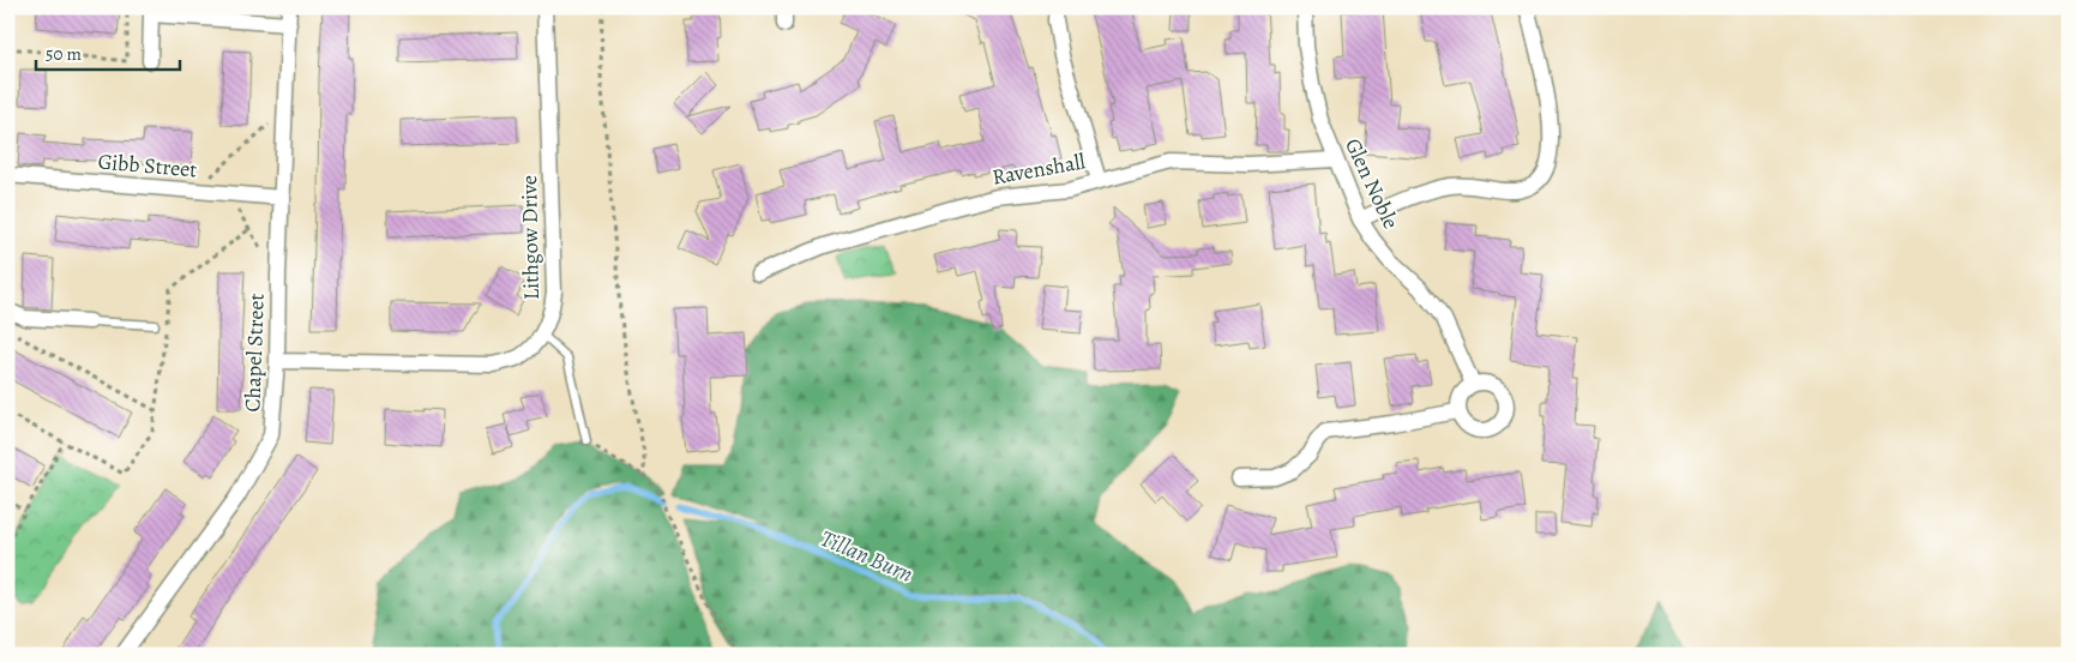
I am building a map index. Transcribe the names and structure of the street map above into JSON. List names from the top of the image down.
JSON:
{
  "streets": {
    "street": [
      "Gibb Street",
      "Ravenshall",
      "Glen Noble",
      "Lithgow Drive",
      "Chapel Street"
    ]
  },
  "crossings": [
    ["Gibb Street", "Chapel Street"],
    ["Ravenshall", "Glen Noble"],
    ["Lithgow Drive", "Chapel Street"]
  ],
  "water": ["Tillan Burn"],
  "scale_bar": "50 m"
}
